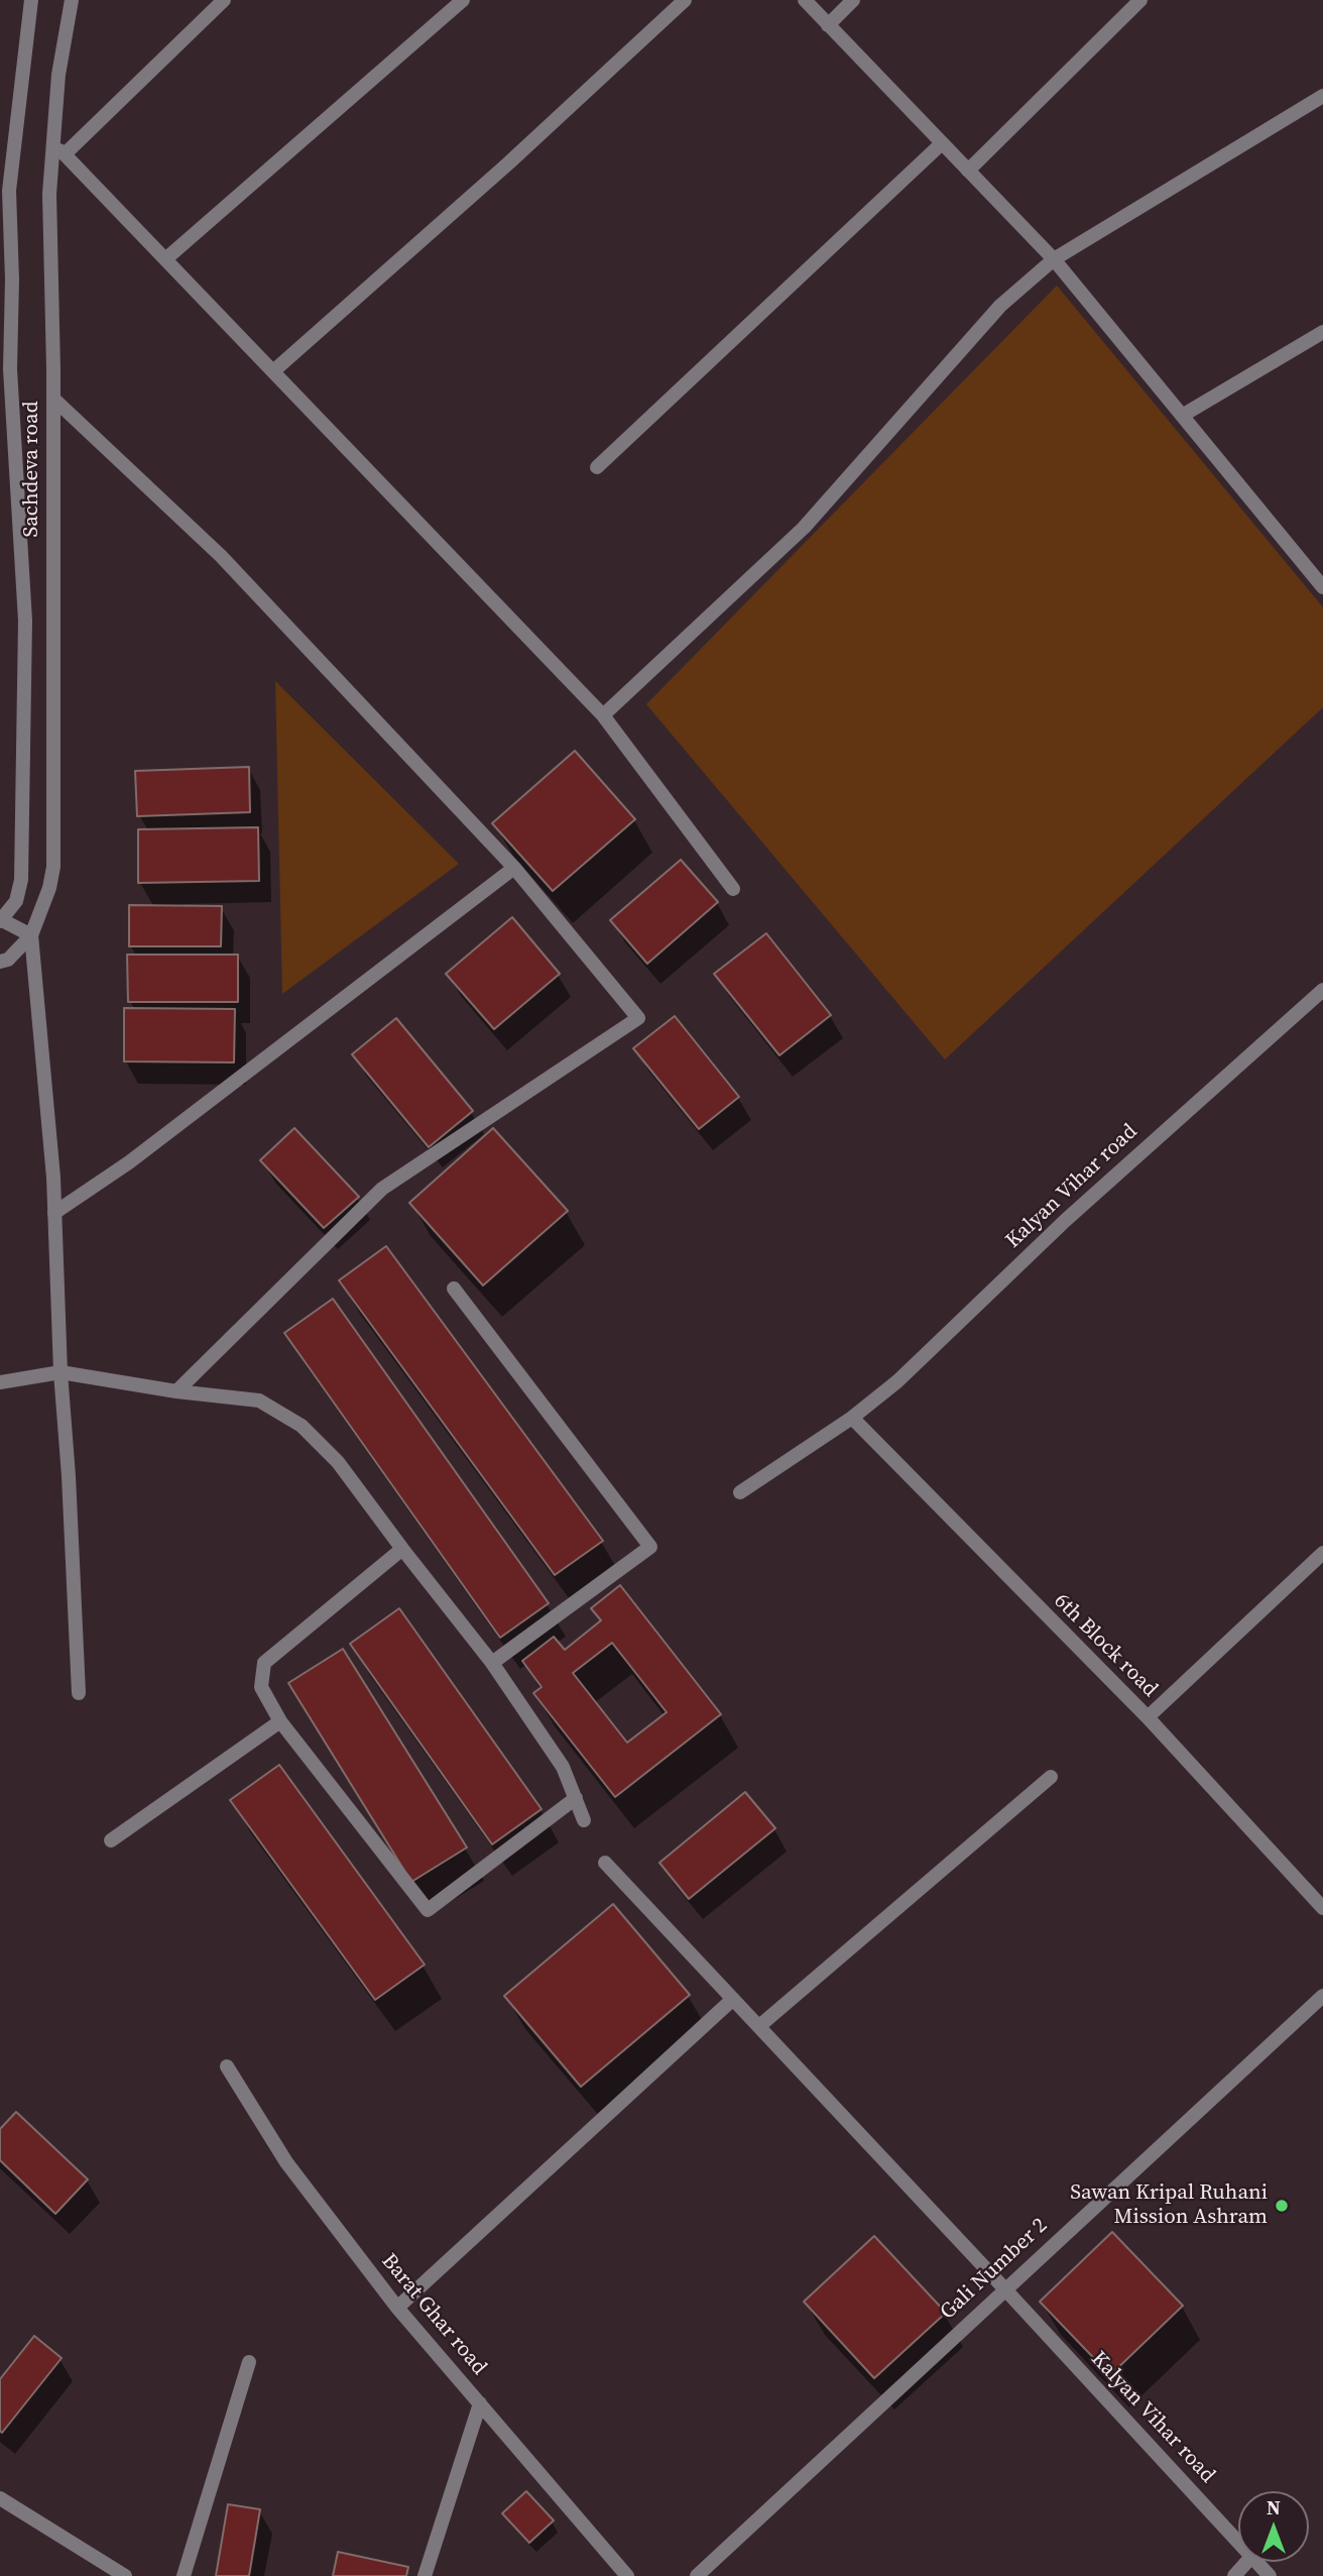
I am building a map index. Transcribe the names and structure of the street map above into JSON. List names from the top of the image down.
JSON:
{
  "streets": {
    "street": [
      "Sachdeva road",
      "Kalyan Vihar road",
      "6th Block road",
      "Gali Number 2",
      "Barat Ghar road"
    ]
  },
  "crossings": [
    ["Kalyan Vihar road", "6th Block road"],
    ["Kalyan Vihar road", "Gali Number 2"]
  ],
  "places": ["Sawan Kripal Ruhani Mission Ashram"],
  "north": "top"
}
